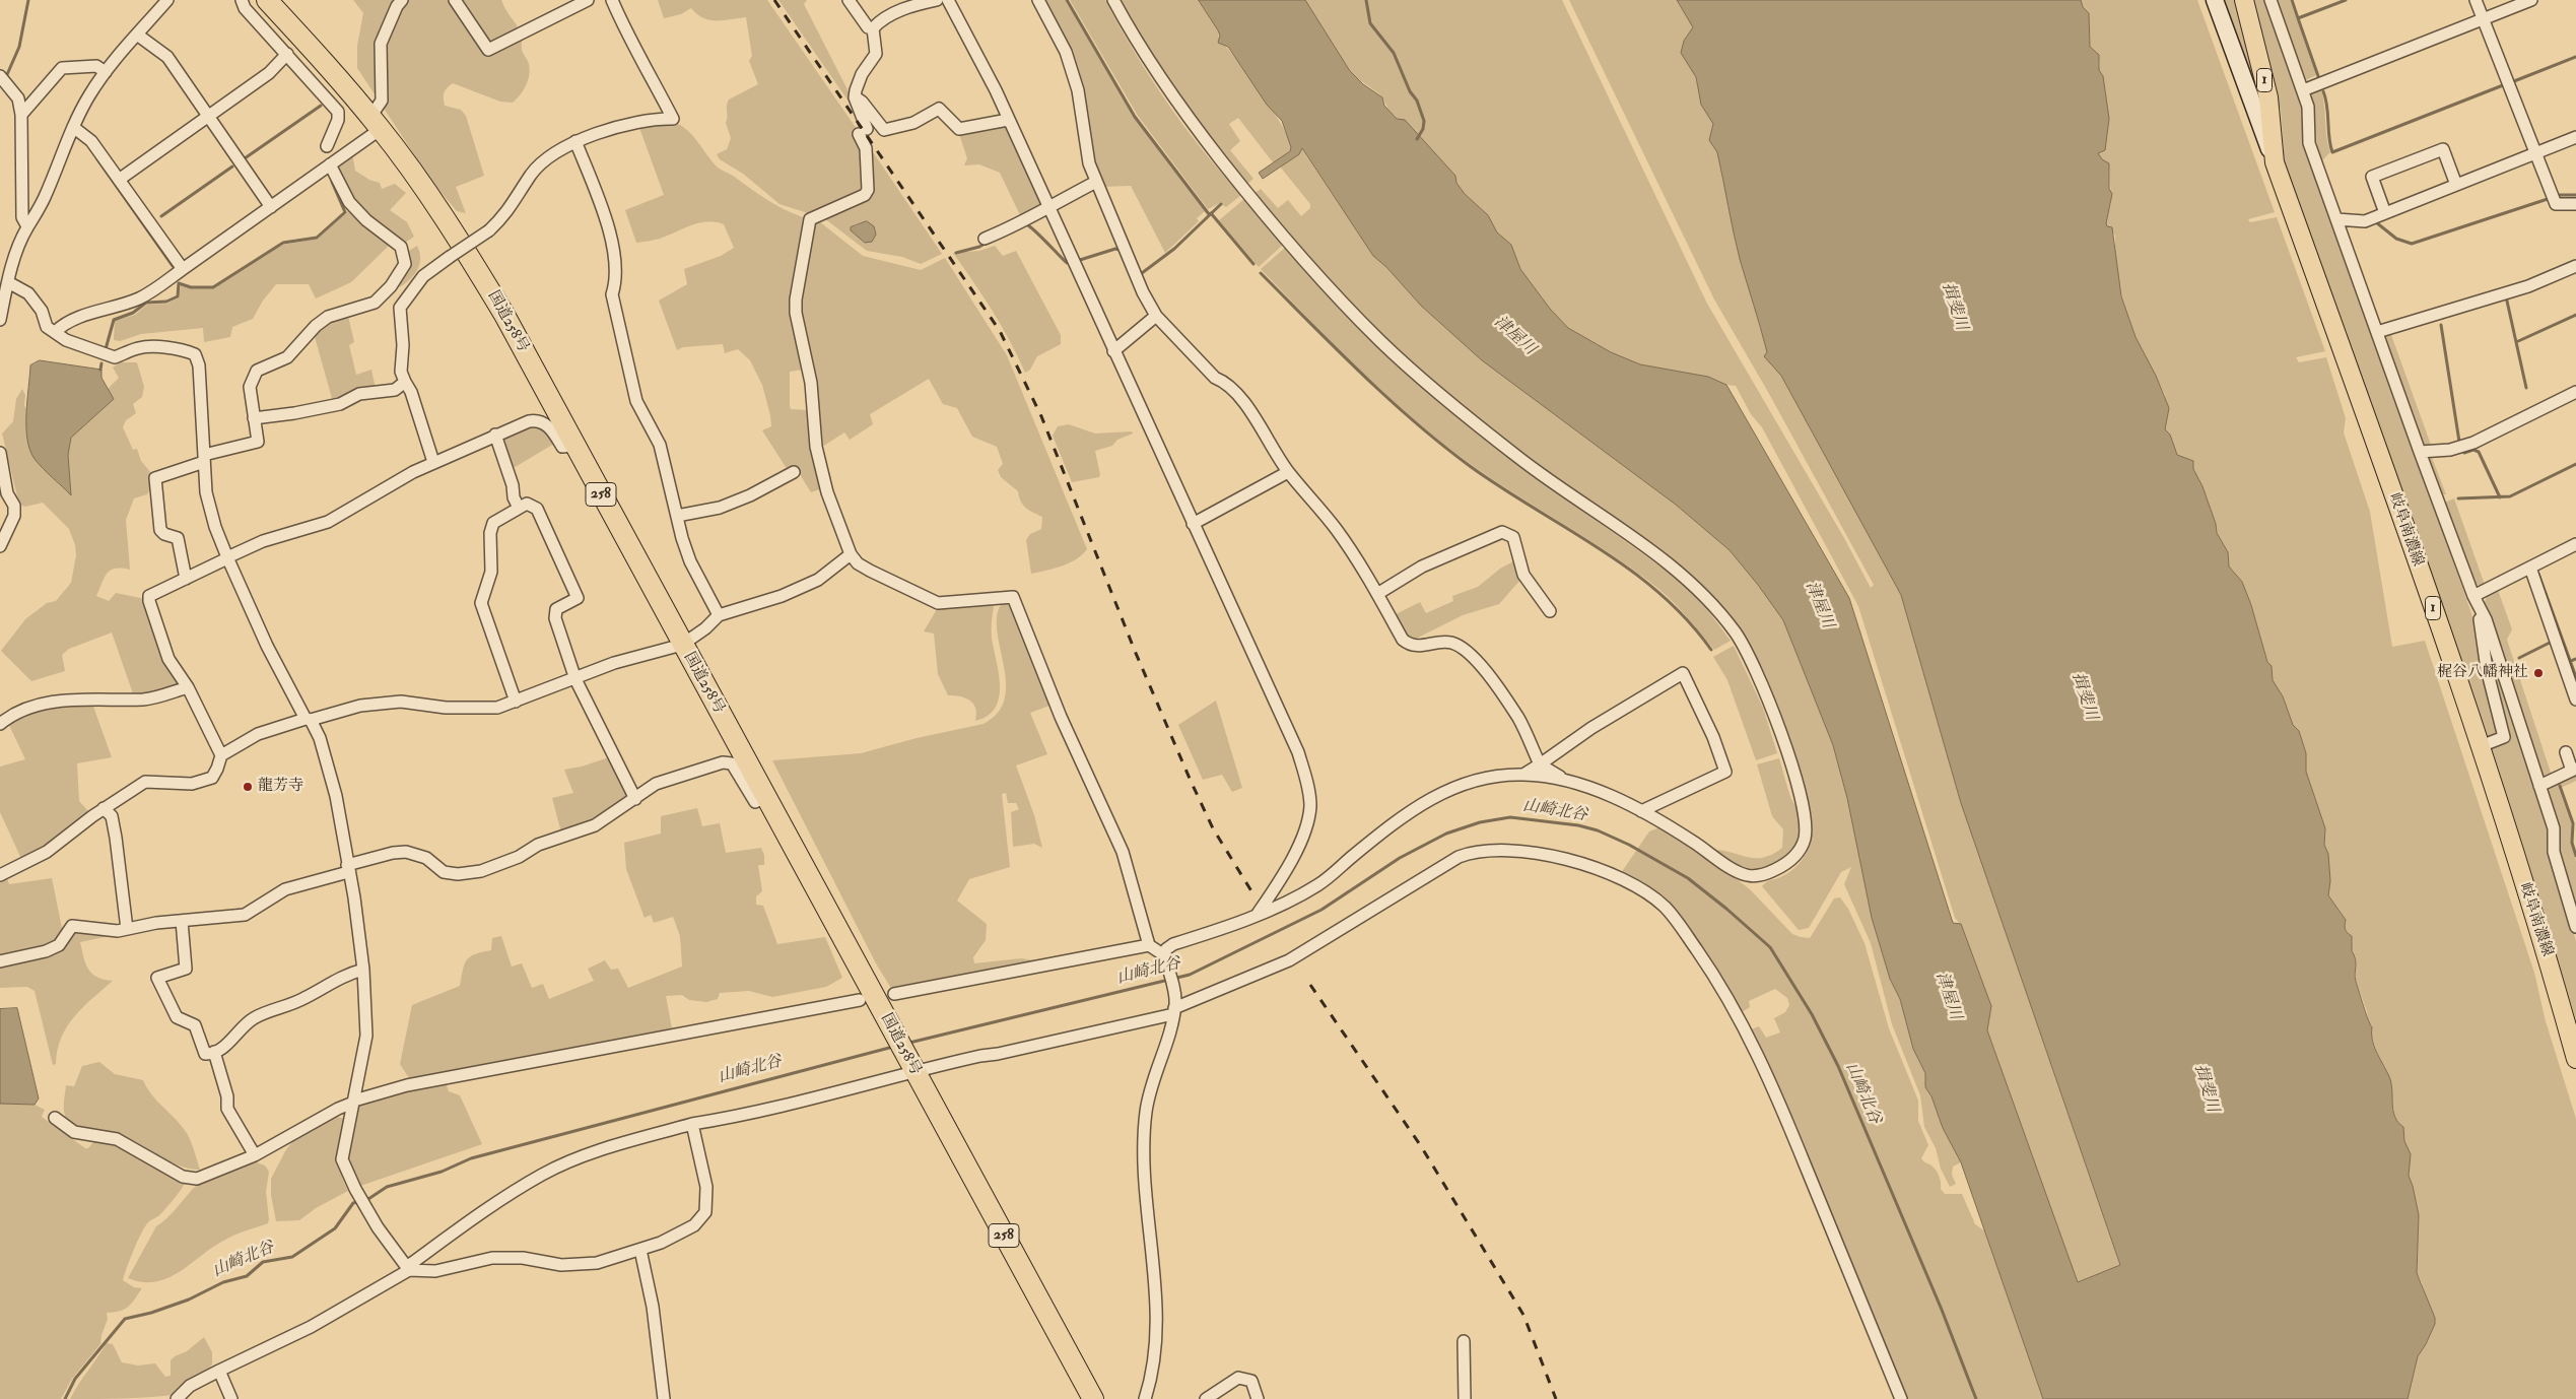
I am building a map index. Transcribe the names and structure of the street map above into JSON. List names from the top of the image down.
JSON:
{
  "streets": {
    "highway": ["国道258号", "258"],
    "main road": ["1", "岐阜南濃線"]
  },
  "water": ["揖斐川", "津屋川", "山崎北谷"],
  "places": ["梶谷八幡神社", "龍芳寺"]
}
